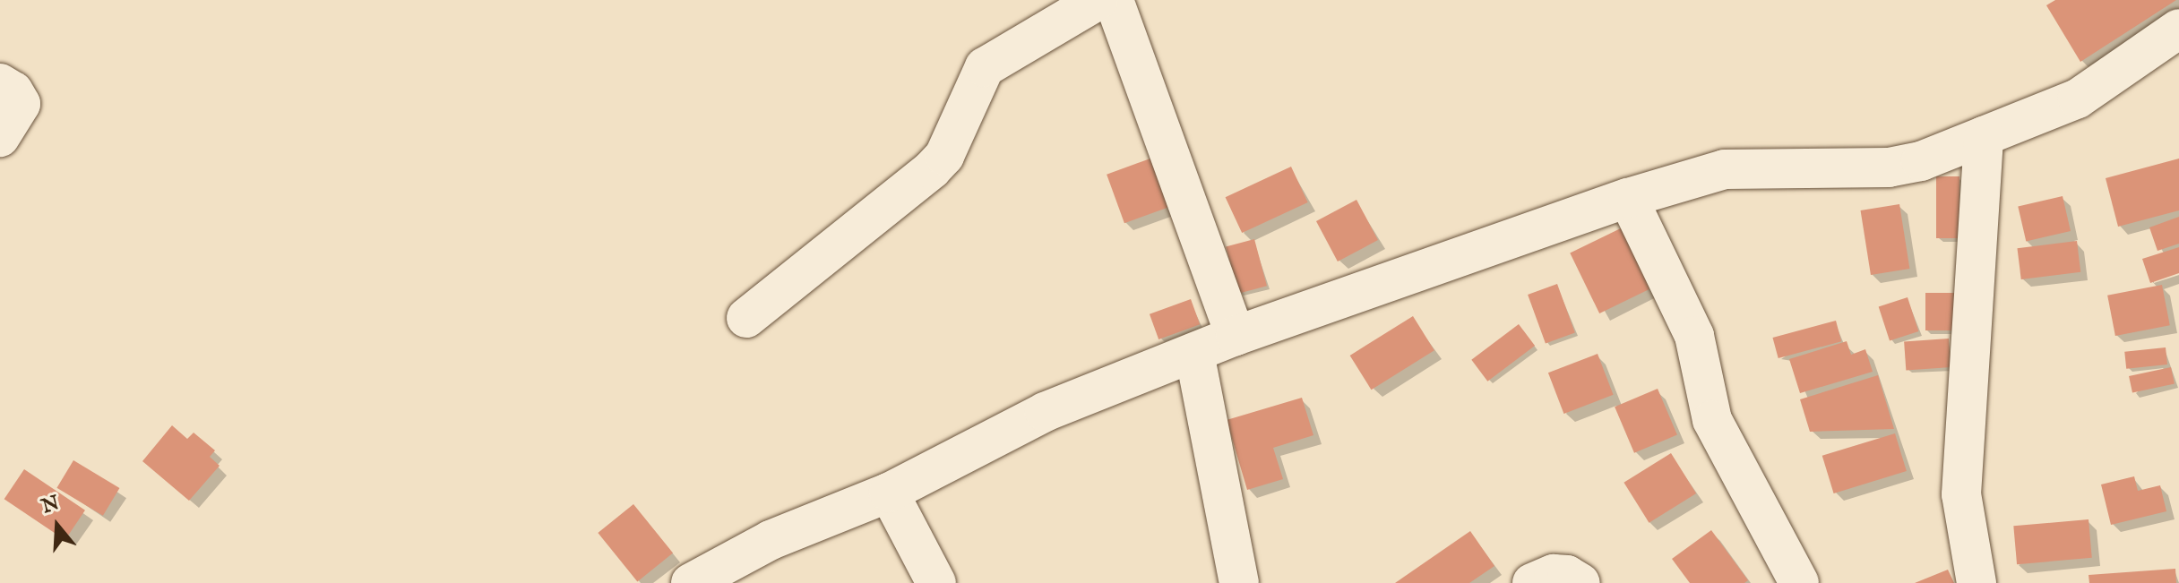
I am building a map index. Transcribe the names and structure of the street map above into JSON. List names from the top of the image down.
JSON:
{
  "north": "top"
}
